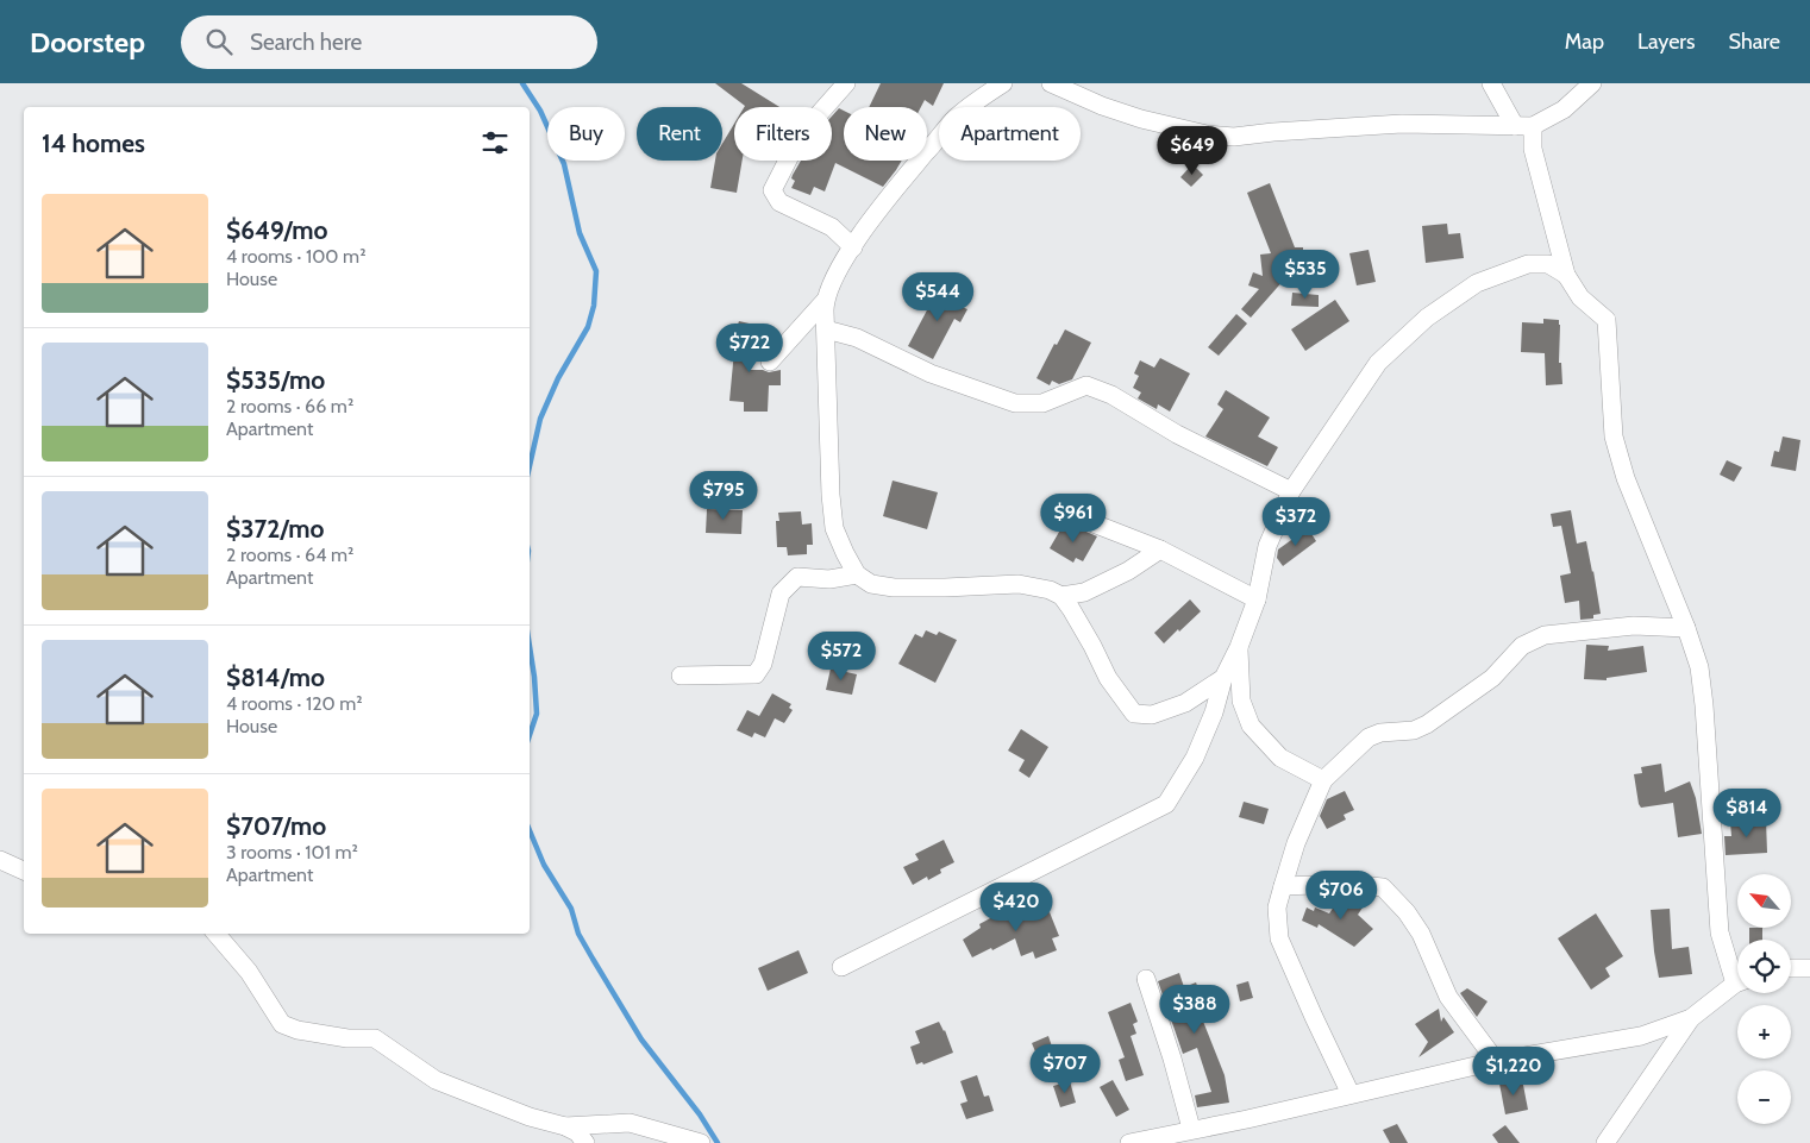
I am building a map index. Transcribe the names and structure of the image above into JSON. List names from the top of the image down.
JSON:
{
  "north": "top left",
  "page": {
    "header": "Doorstep",
    "search": "Search here",
    "nav": ["Map", "Layers", "Share"],
    "chip": [
      "Buy",
      "Rent",
      "Filters",
      "New",
      "Apartment"
    ],
    "heading": "14 homes",
    "price": [
      "$649",
      "$535",
      "$544",
      "$722",
      "$795",
      "$961",
      "$372",
      "$572",
      "$814",
      "$706",
      "$420",
      "$388",
      "$707",
      "$1,220"
    ],
    "list": [
      {
        "name": "$649/mo",
        "note": "4 rooms · 100 m² · House"
      },
      {
        "name": "$535/mo",
        "note": "2 rooms · 66 m² · Apartment"
      },
      {
        "name": "$372/mo",
        "note": "2 rooms · 64 m² · Apartment"
      },
      {
        "name": "$814/mo",
        "note": "4 rooms · 120 m² · House"
      },
      {
        "name": "$707/mo",
        "note": "3 rooms · 101 m² · Apartment"
      }
    ],
    "map_buttons": ["+", "−"]
  }
}
